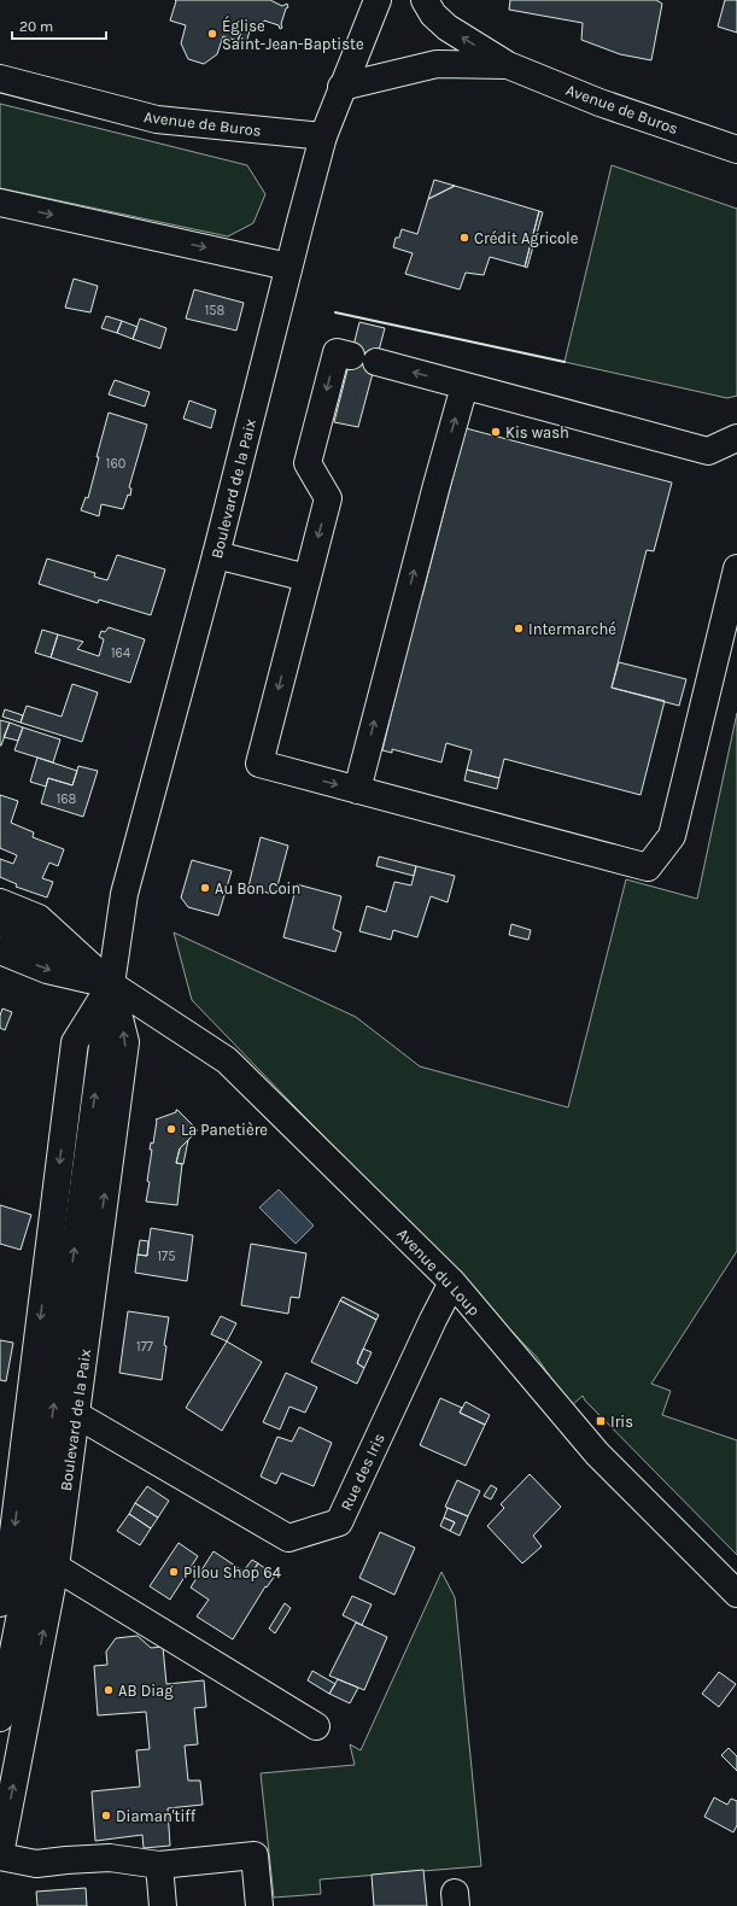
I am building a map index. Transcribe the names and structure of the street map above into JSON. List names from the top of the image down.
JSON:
{
  "streets": {
    "street": [
      "Avenue de Buros",
      "Boulevard de la Paix",
      "Avenue du Loup",
      "Rue des Iris"
    ]
  },
  "crossings": [
    ["Avenue de Buros", "Boulevard de la Paix"],
    ["Boulevard de la Paix", "Avenue du Loup"],
    ["Boulevard de la Paix", "Rue des Iris"],
    ["Avenue du Loup", "Rue des Iris"]
  ],
  "places": {
    "other": [
      "Église Saint-Jean-Baptiste",
      "Crédit Agricole",
      "Kis wash",
      "Intermarché",
      "Au Bon Coin",
      "La Panetière",
      "Pilou Shop 64",
      "AB Diag",
      "Diaman'tiff"
    ],
    "transit": ["Iris"]
  },
  "house_numbers": [
    "158",
    "160",
    "164",
    "168",
    "175",
    "177"
  ],
  "scale_bar": "20 m"
}
